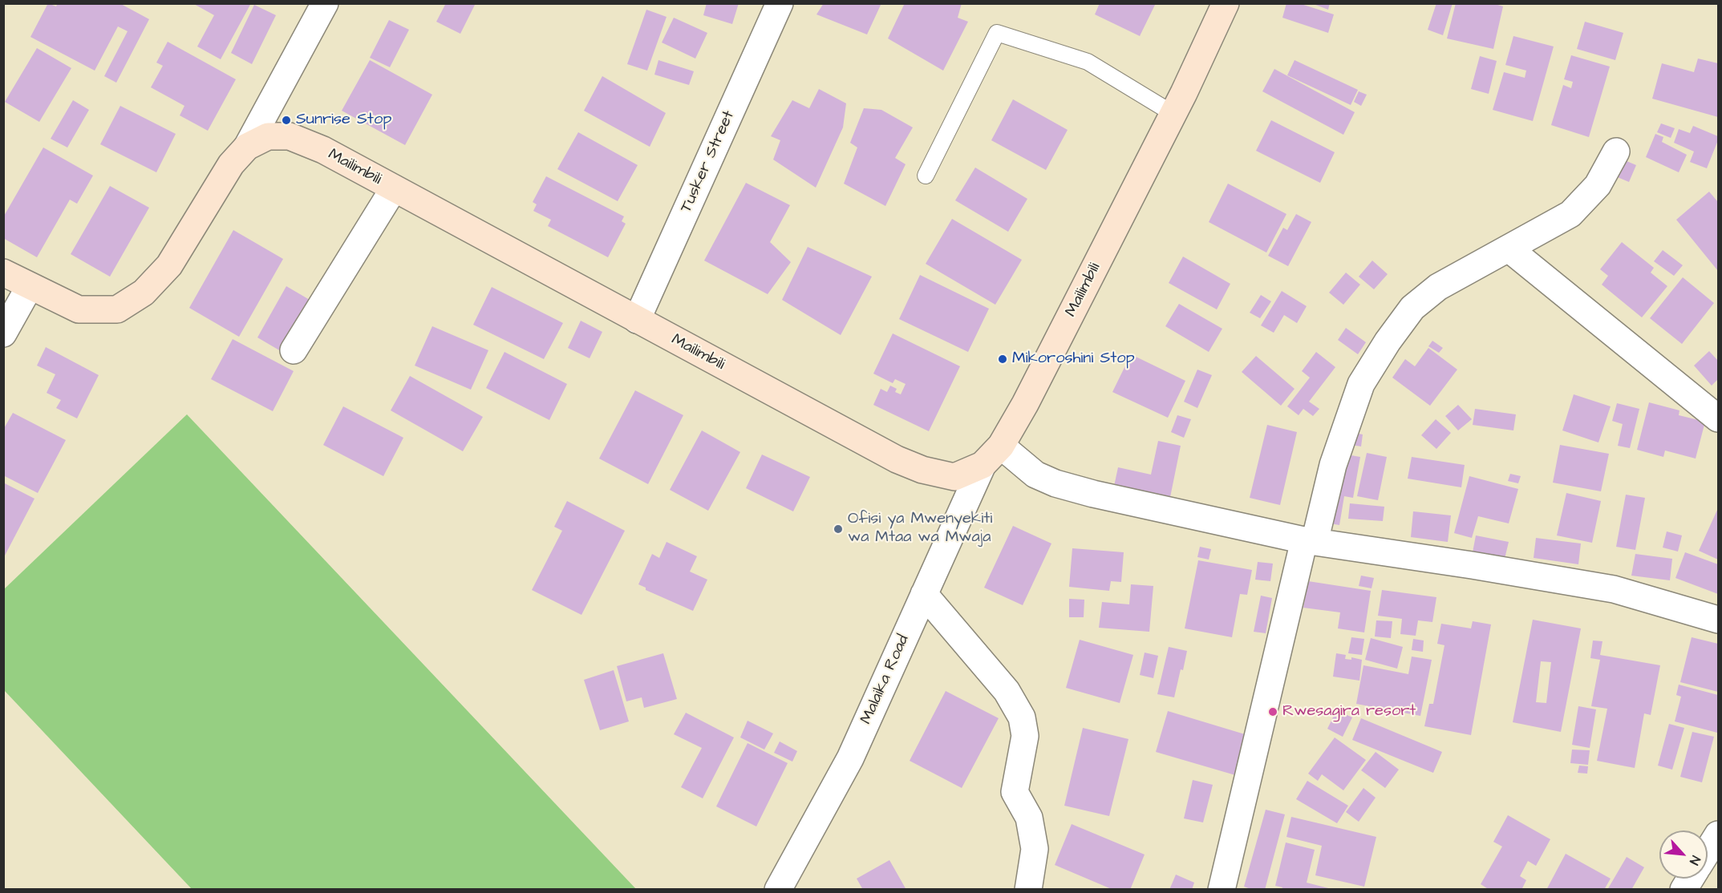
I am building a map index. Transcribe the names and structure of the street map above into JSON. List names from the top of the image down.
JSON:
{
  "streets": {
    "street": ["Tusker Street", "Mailimbili", "Malaika Road"]
  },
  "crossings": [
    ["Tusker Street", "Mailimbili"],
    ["Mailimbili", "Malaika Road"]
  ],
  "places": [
    "Sunrise Stop",
    "Mikoroshini Stop",
    "Ofisi ya Mwenyekiti wa Mtaa wa Mwaja",
    "Rwesagira resort"
  ],
  "north": "bottom right"
}
